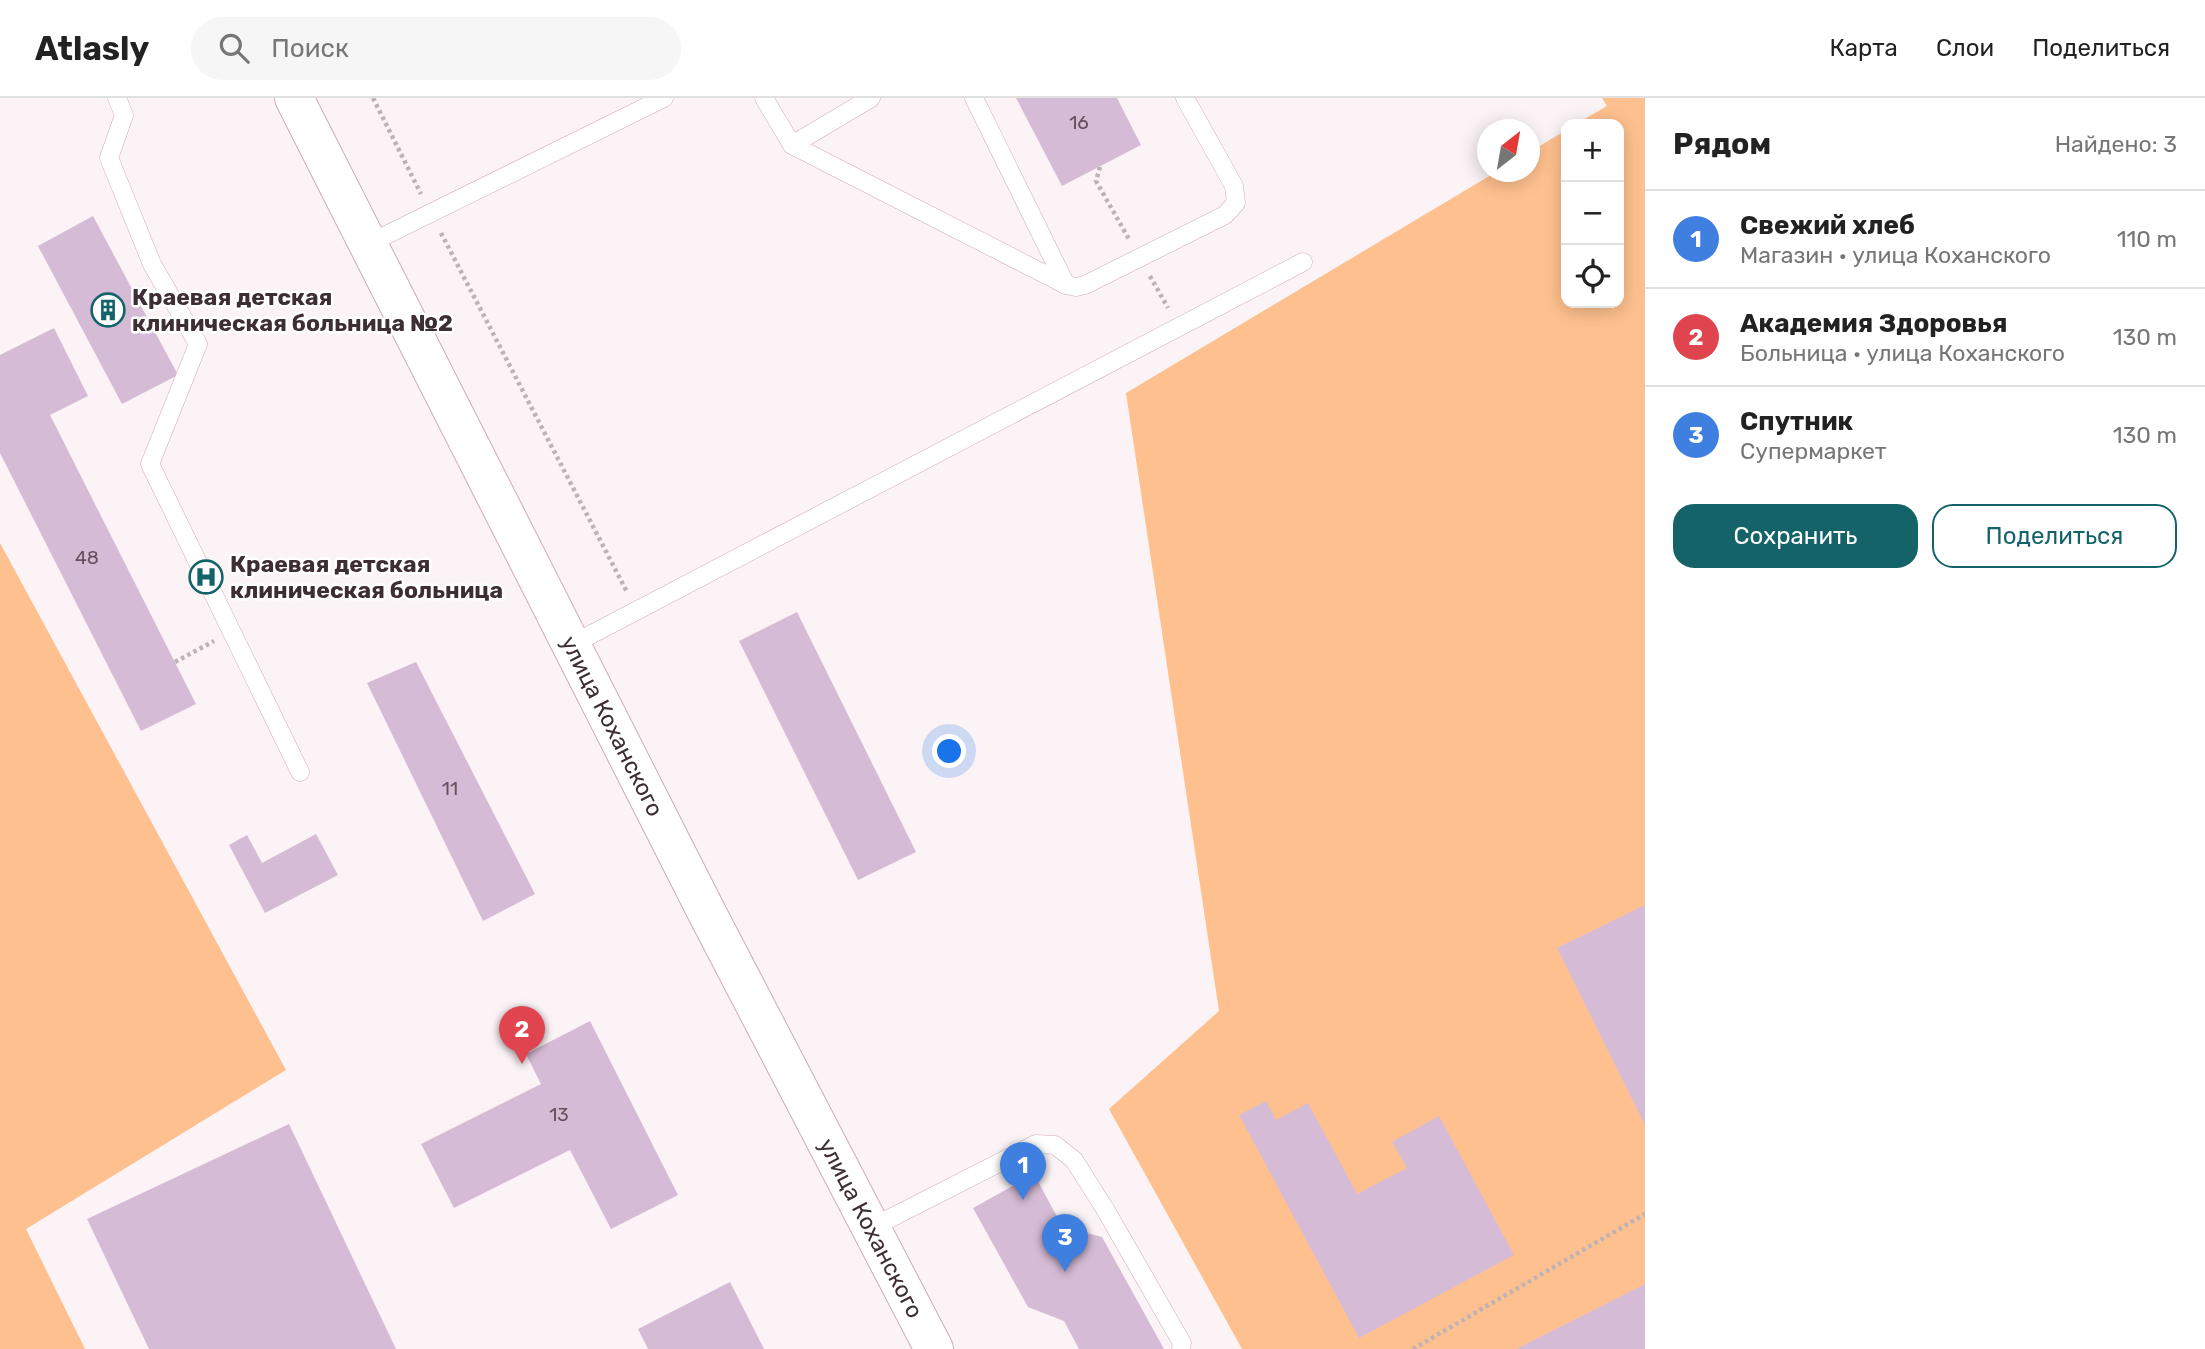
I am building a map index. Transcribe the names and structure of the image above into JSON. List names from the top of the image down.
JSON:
{
  "streets": {
    "street": ["улица Коханского"]
  },
  "places": {
    "building": ["Краевая детская клиническая больница №2"],
    "hospital": ["Краевая детская клиническая больница"]
  },
  "house_numbers": [
    "16",
    "48",
    "11",
    "13"
  ],
  "north": "top right",
  "page": {
    "header": "Atlasly",
    "search": "Поиск",
    "nav": ["Карта", "Слои", "Поделиться"],
    "heading": ["Рядом", "Найдено: 3"],
    "map_buttons": ["+", "−"],
    "list": [
      {
        "mark": "1",
        "name": "Свежий хлеб",
        "note": "Магазин · улица Коханского",
        "value": "110 m"
      },
      {
        "mark": "2",
        "name": "Академия Здоровья",
        "note": "Больница · улица Коханского",
        "value": "130 m"
      },
      {
        "mark": "3",
        "name": "Спутник",
        "note": "Супермаркет",
        "value": "130 m"
      }
    ],
    "buttons": ["Сохранить", "Поделиться"],
    "pins": ["2", "1", "3"]
  }
}
